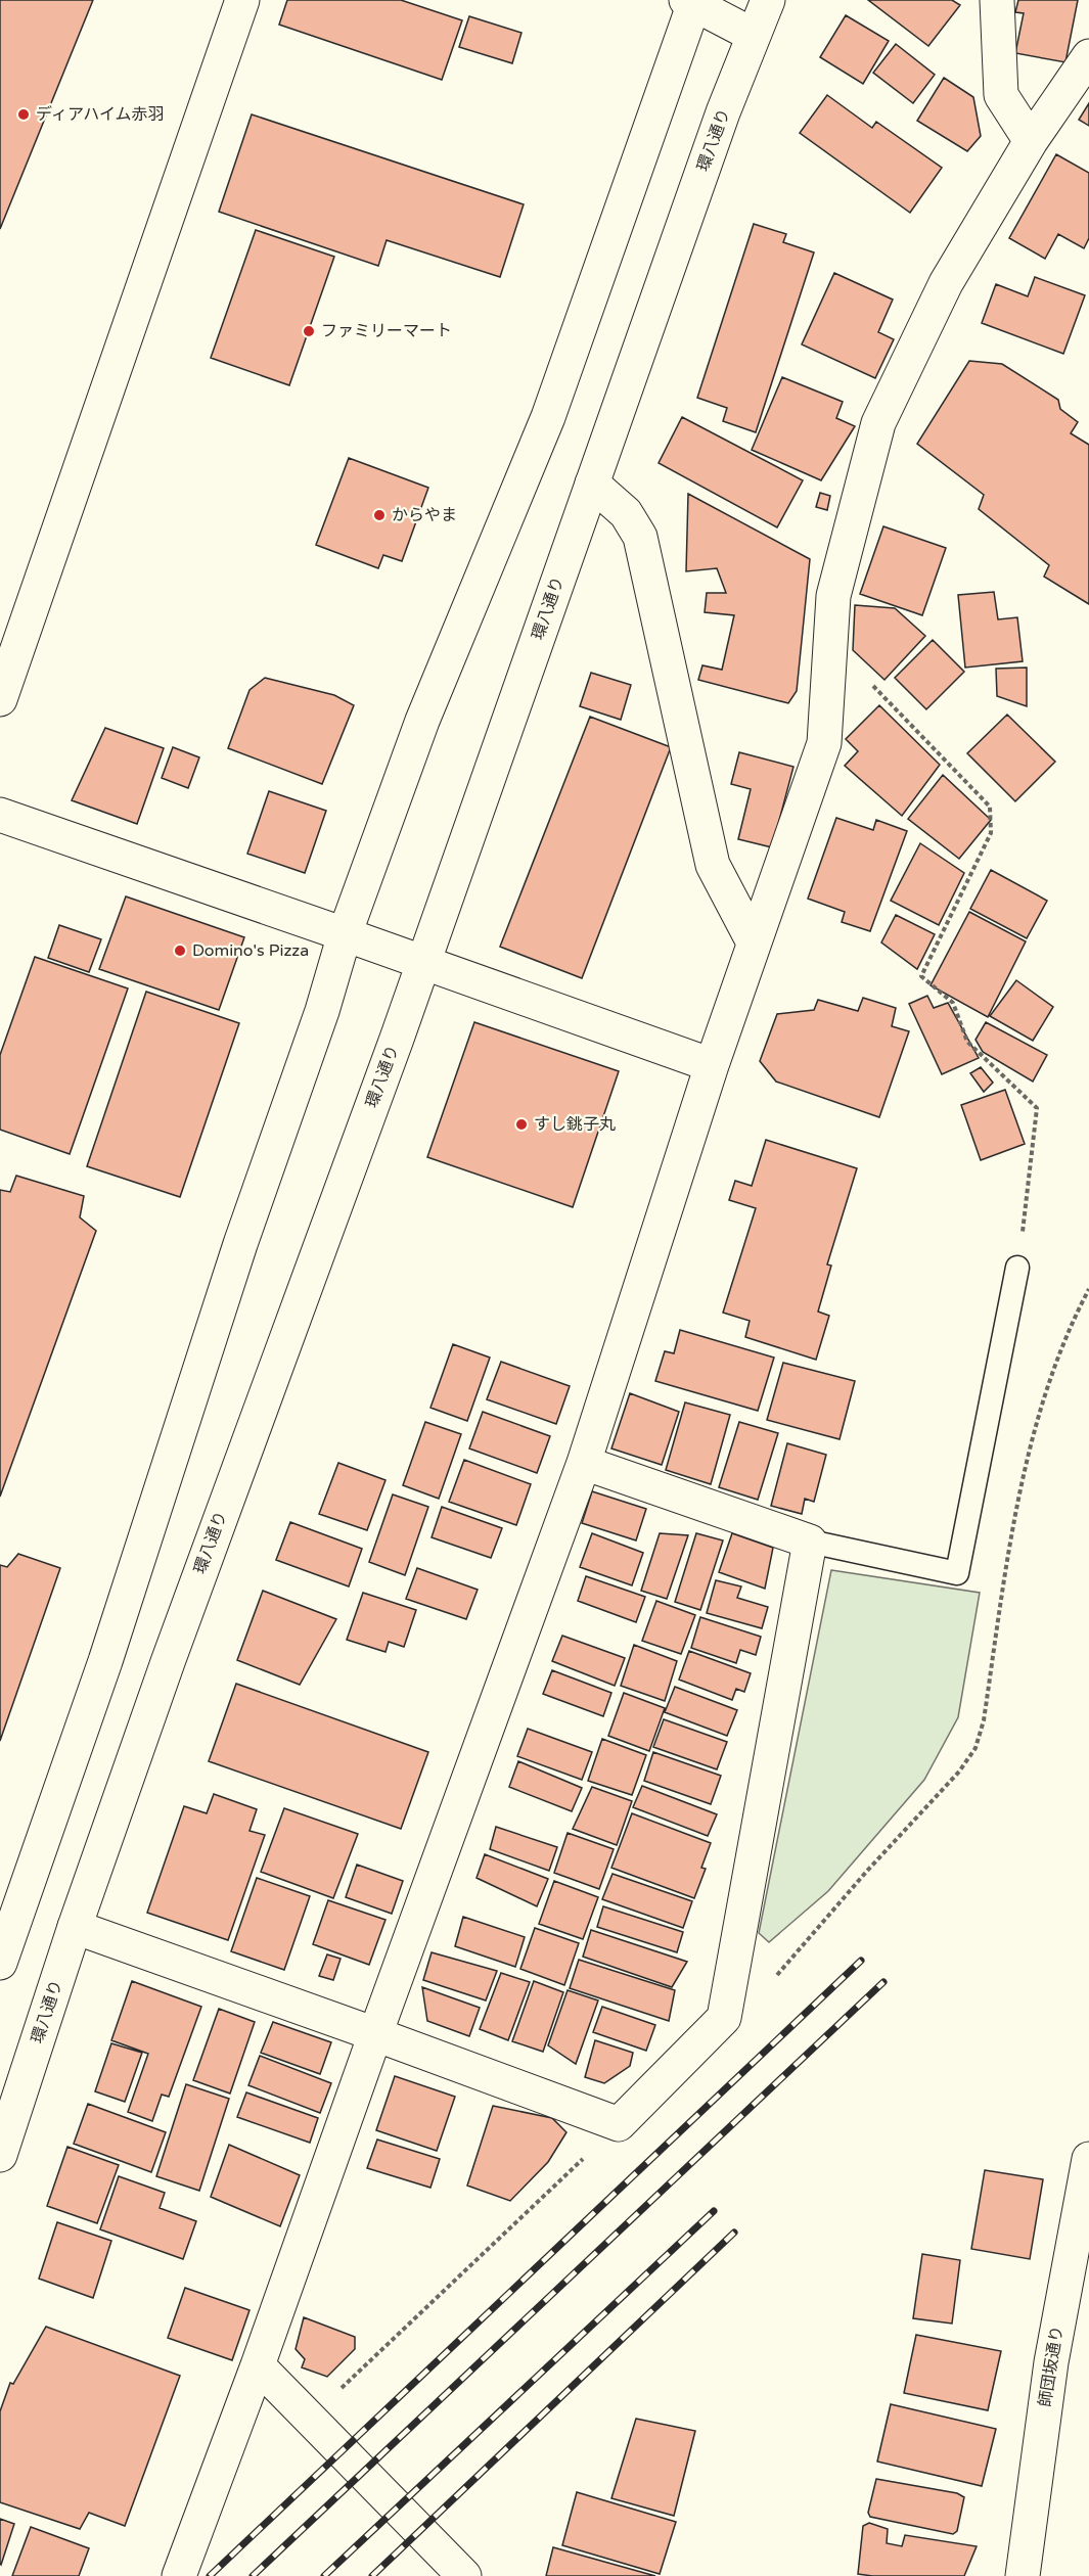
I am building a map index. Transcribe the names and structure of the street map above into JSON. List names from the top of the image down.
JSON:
{
  "streets": {
    "street": ["環八通り", "師団坂通り"]
  },
  "places": [
    "ディアハイム赤羽",
    "ファミリーマート",
    "からやま",
    "Domino's Pizza",
    "すし銚子丸"
  ]
}
